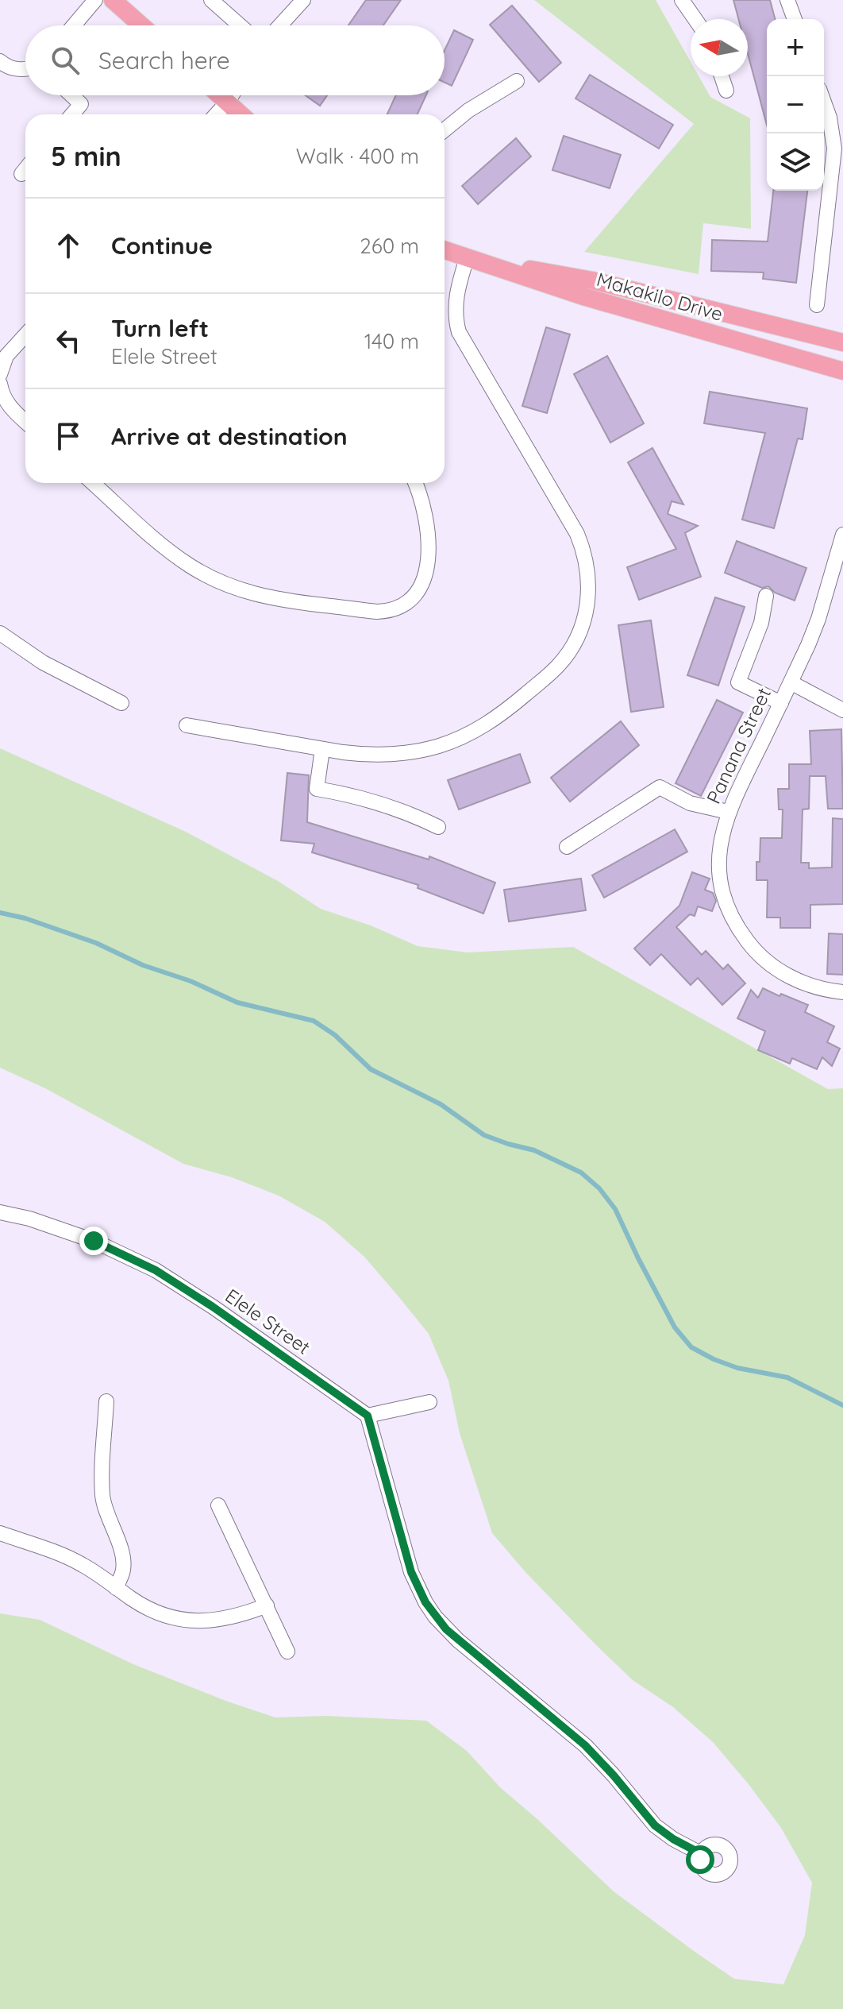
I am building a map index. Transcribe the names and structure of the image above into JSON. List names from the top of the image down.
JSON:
{
  "streets": {
    "main road": ["Makakilo Drive"],
    "street": ["Panana Street", "Elele Street"]
  },
  "north": "left",
  "page": {
    "map_buttons": ["+", "−"],
    "search": "Search here",
    "heading": ["5 min", "Walk · 400 m"],
    "list": [
      ["Continue", "260 m"],
      ["Turn left", "Elele Street", "140 m"],
      "Arrive at destination"
    ]
  }
}
